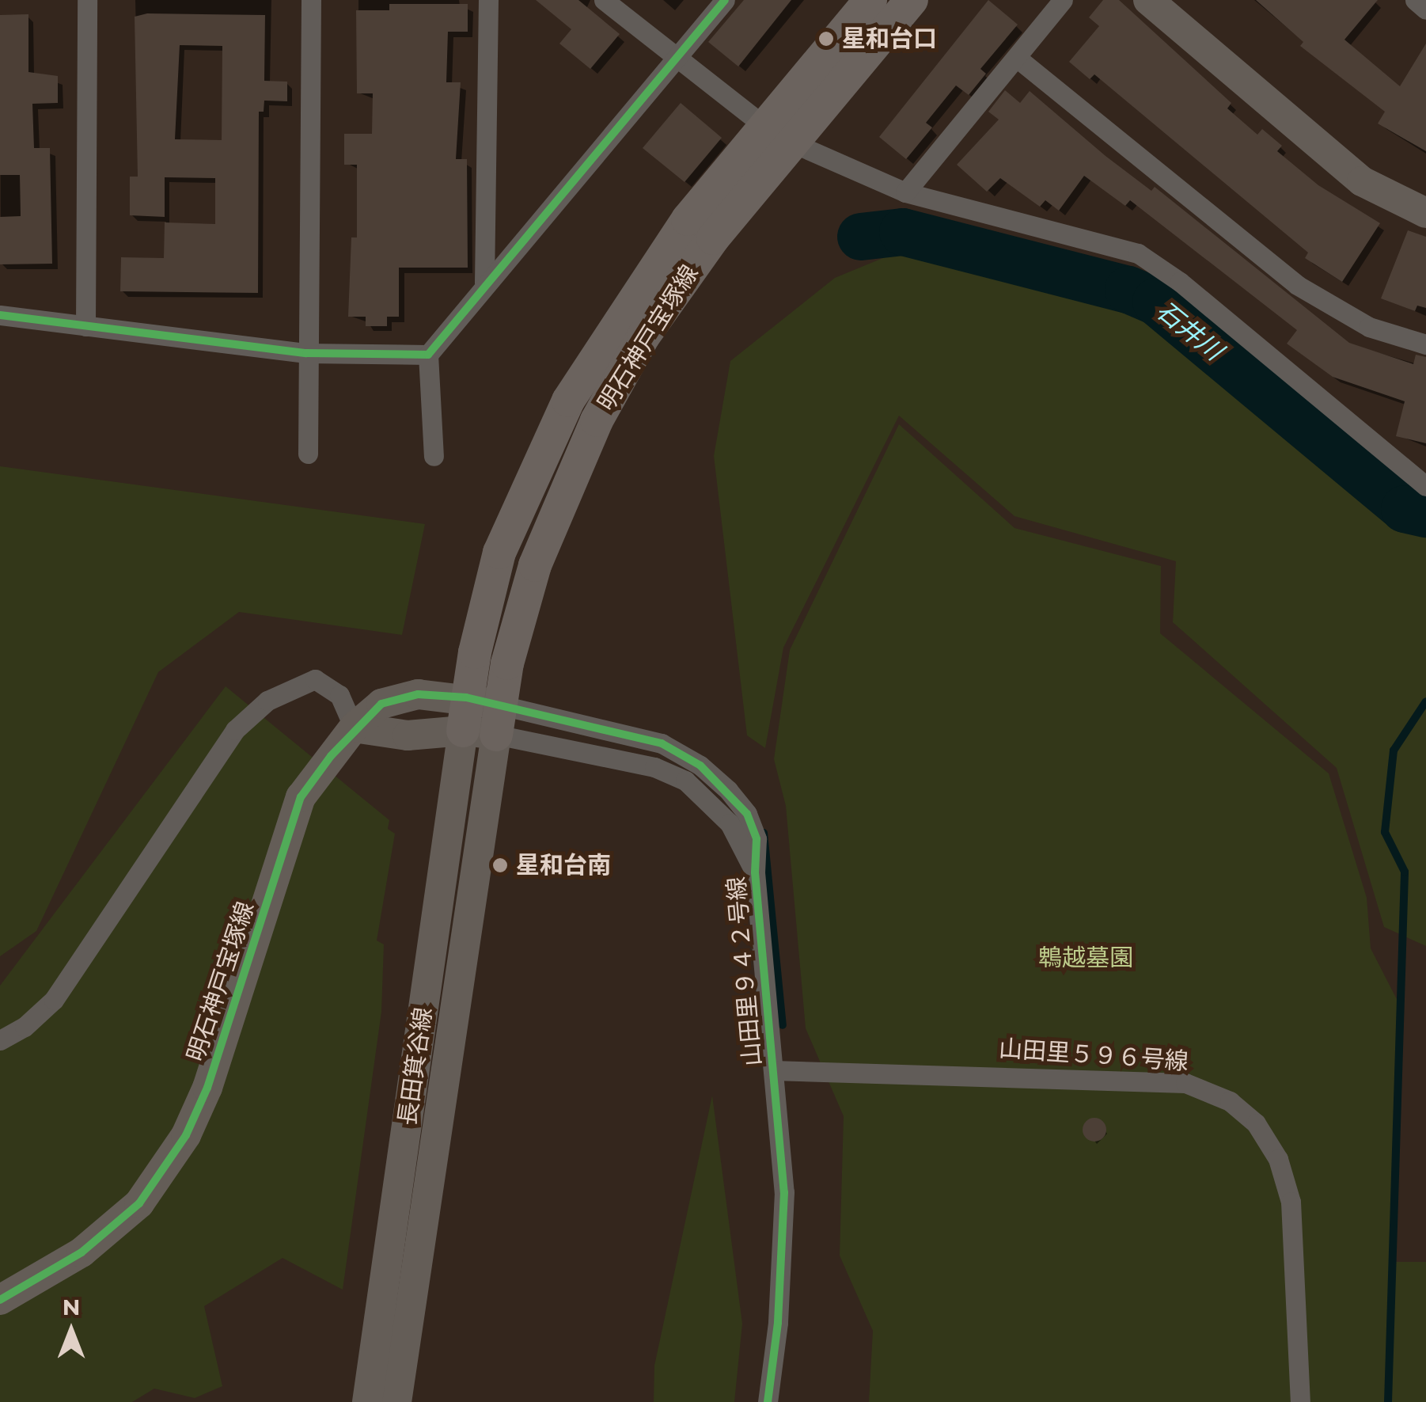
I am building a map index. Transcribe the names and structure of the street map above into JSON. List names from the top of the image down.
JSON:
{
  "streets": {
    "main road": ["明石神戸宝塚線"],
    "street": ["山田里９４２号線", "山田里５９６号線", "長田箕谷線"]
  },
  "crossings": [
    ["明石神戸宝塚線", "山田里９４２号線"],
    ["明石神戸宝塚線", "長田箕谷線"],
    ["山田里９４２号線", "山田里５９６号線"],
    ["山田里９４２号線", "長田箕谷線"]
  ],
  "water": ["石井川"],
  "parks": ["鵯越墓園"],
  "places": ["星和台口", "星和台南"],
  "north": "top"
}
